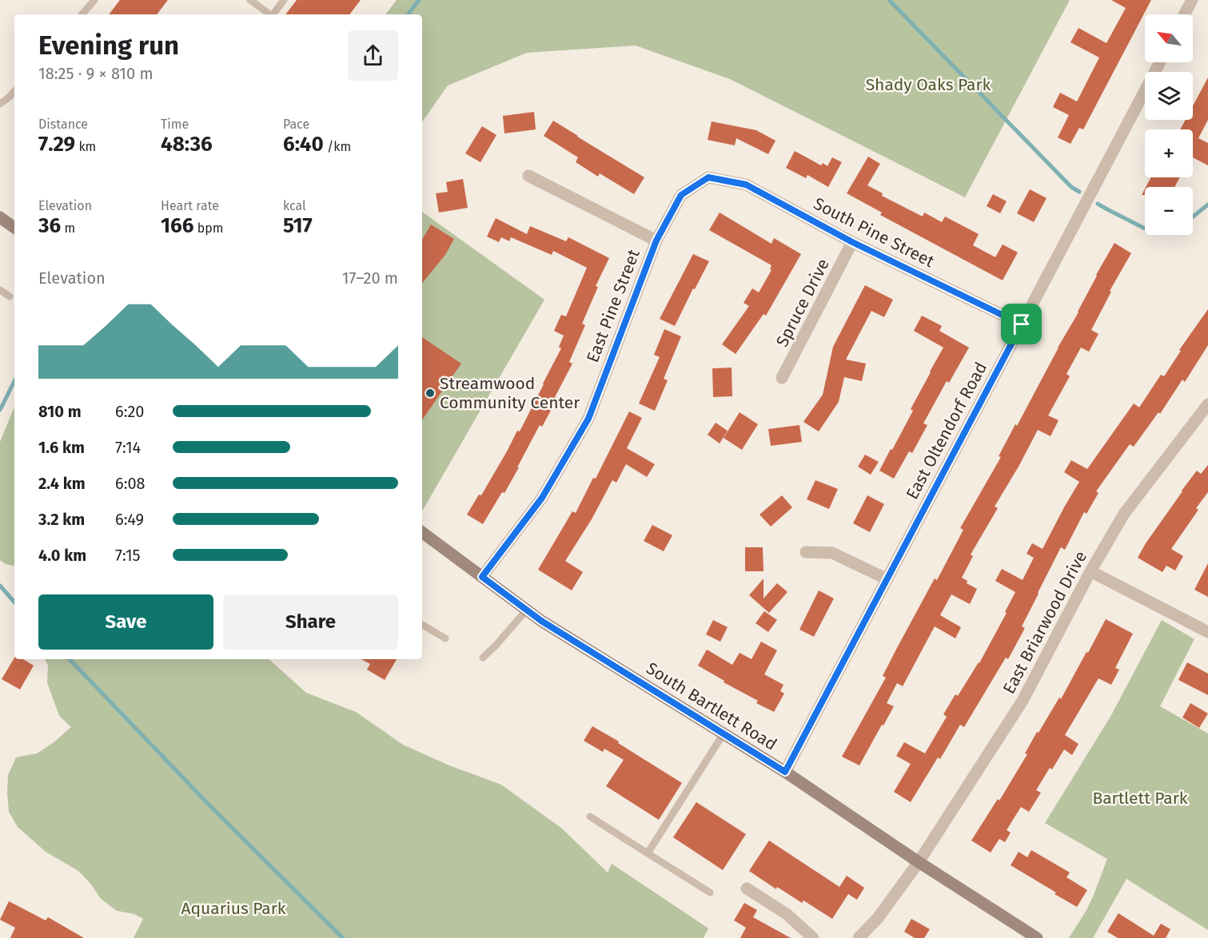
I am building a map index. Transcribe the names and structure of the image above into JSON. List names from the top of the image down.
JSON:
{
  "streets": {
    "main road": ["South Bartlett Road"],
    "street": [
      "South Pine Street",
      "Spruce Drive",
      "East Pine Street",
      "East Oltendorf Road",
      "East Briarwood Drive"
    ]
  },
  "crossings": [
    ["South Pine Street", "Spruce Drive"],
    ["South Pine Street", "East Pine Street"],
    ["South Pine Street", "East Oltendorf Road"],
    ["East Pine Street", "South Bartlett Road"],
    ["East Oltendorf Road", "South Bartlett Road"],
    ["East Briarwood Drive", "South Bartlett Road"]
  ],
  "parks": ["Shady Oaks Park", "Bartlett Park", "Aquarius Park"],
  "places": ["Streamwood Community Center"],
  "north": "top left",
  "page": {
    "map_buttons": ["+", "−"],
    "heading": ["Evening run", "18:25 · 9 × 810 m"],
    "stats": [
      ["Distance", "7.29 km"],
      ["Time", "48:36"],
      ["Pace", "6:40 /km"],
      ["Elevation", "36 m"],
      ["Heart rate", "166 bpm"],
      ["kcal", "517"]
    ],
    "chart": ["Elevation", "17–20 m"],
    "list": [
      {
        "name": "810 m",
        "note": "6:20"
      },
      {
        "name": "1.6 km",
        "note": "7:14"
      },
      {
        "name": "2.4 km",
        "note": "6:08"
      },
      {
        "name": "3.2 km",
        "note": "6:49"
      },
      {
        "name": "4.0 km",
        "note": "7:15"
      }
    ],
    "buttons": ["Save", "Share"]
  }
}
